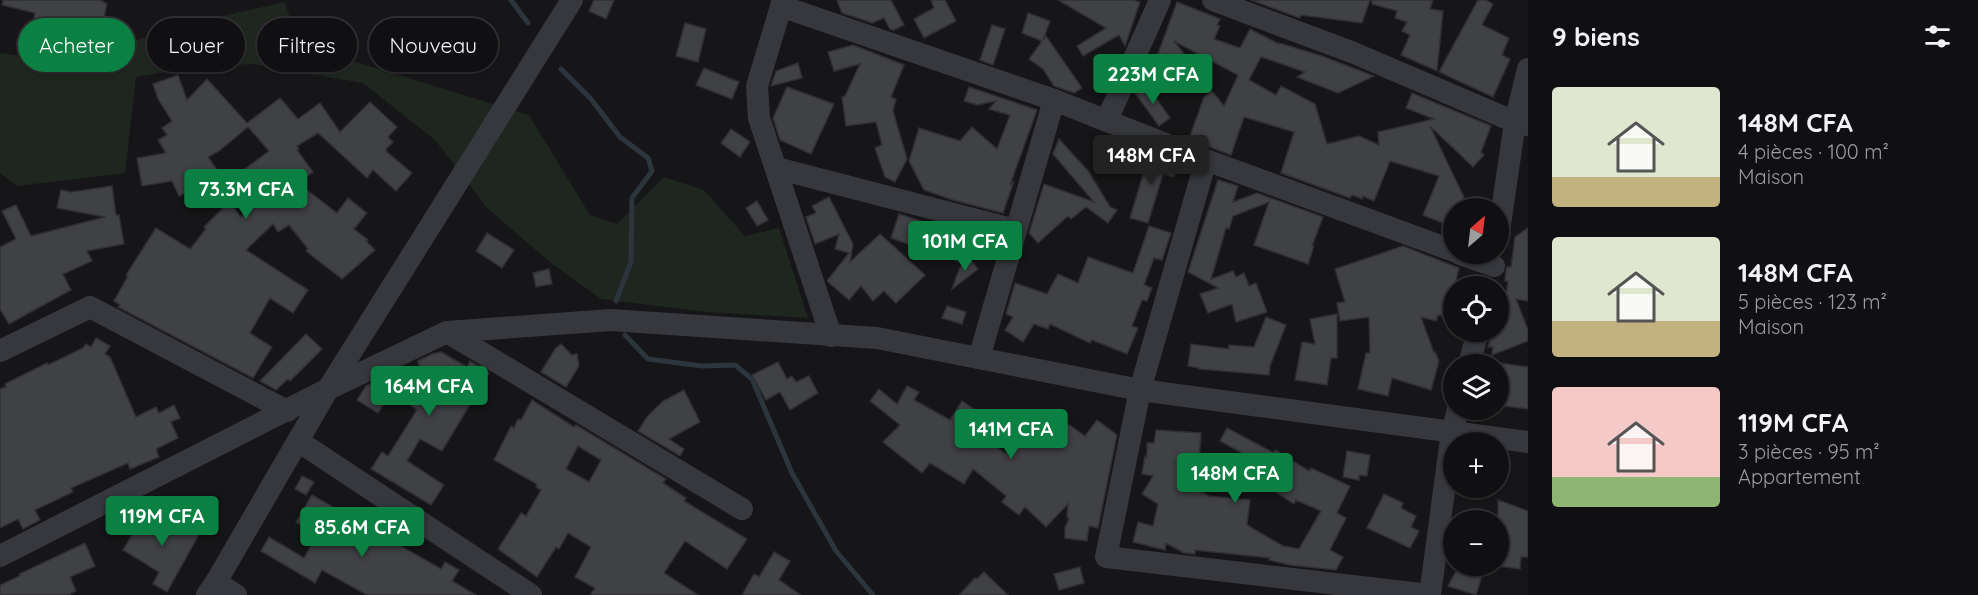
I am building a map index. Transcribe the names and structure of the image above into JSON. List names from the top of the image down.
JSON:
{
  "north": "top right",
  "page": {
    "heading": "9 biens",
    "chip": [
      "Acheter",
      "Louer",
      "Filtres",
      "Nouveau"
    ],
    "price": [
      "223M CFA",
      "148M CFA",
      "73.3M CFA",
      "101M CFA",
      "164M CFA",
      "141M CFA",
      "148M CFA",
      "119M CFA",
      "85.6M CFA"
    ],
    "list": [
      {
        "name": "148M CFA",
        "note": "4 pièces · 100 m² · Maison"
      },
      {
        "name": "148M CFA",
        "note": "5 pièces · 123 m² · Maison"
      },
      {
        "name": "119M CFA",
        "note": "3 pièces · 95 m² · Appartement"
      }
    ],
    "map_buttons": ["+", "−"]
  }
}
